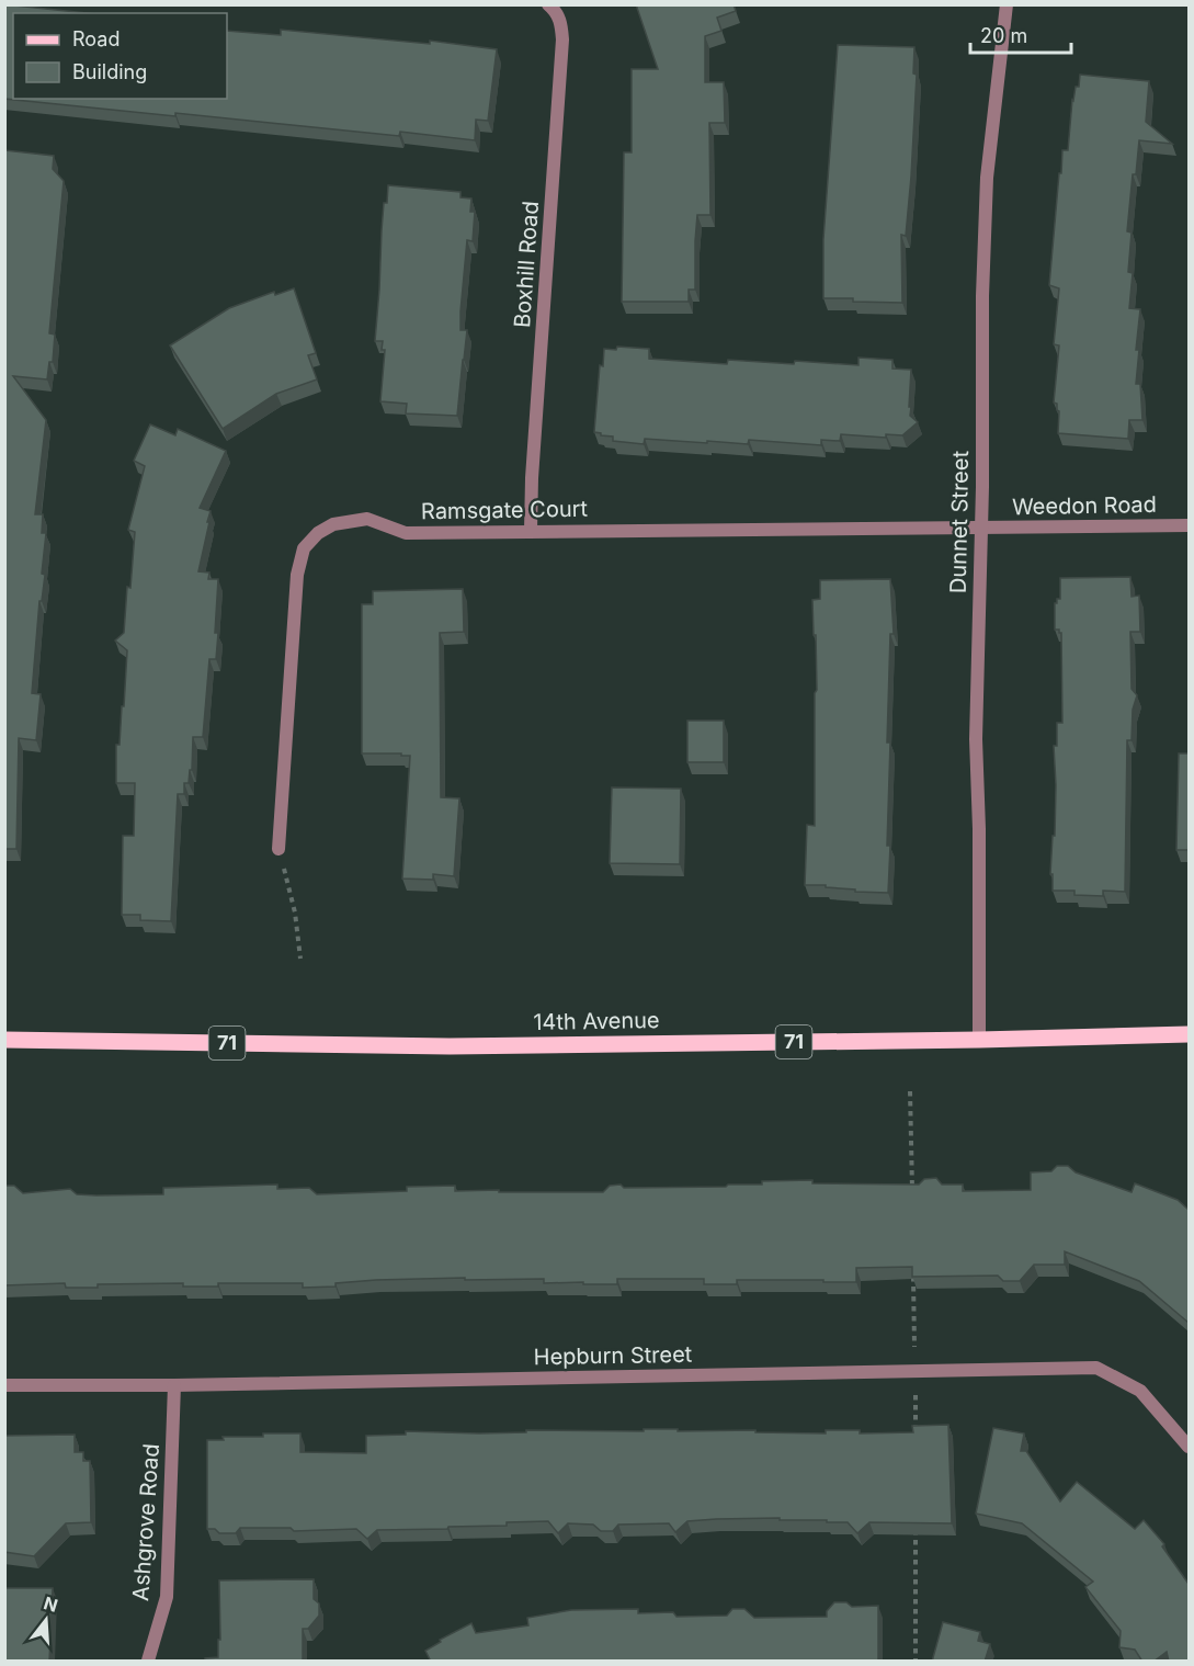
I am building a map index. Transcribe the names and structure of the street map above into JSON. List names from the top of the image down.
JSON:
{
  "streets": {
    "main road": ["14th Avenue", "71"],
    "street": [
      "Boxhill Road",
      "Weedon Road",
      "Ramsgate Court",
      "Dunnet Street",
      "Hepburn Street",
      "Ashgrove Road"
    ]
  },
  "crossings": [
    ["Boxhill Road", "Ramsgate Court"],
    ["Weedon Road", "Ramsgate Court"],
    ["Weedon Road", "Dunnet Street"],
    ["Ramsgate Court", "Dunnet Street"],
    ["Dunnet Street", "14th Avenue"],
    ["Hepburn Street", "Ashgrove Road"]
  ],
  "legend": ["Road", "Building"],
  "scale_bar": "20 m",
  "north": "top"
}
